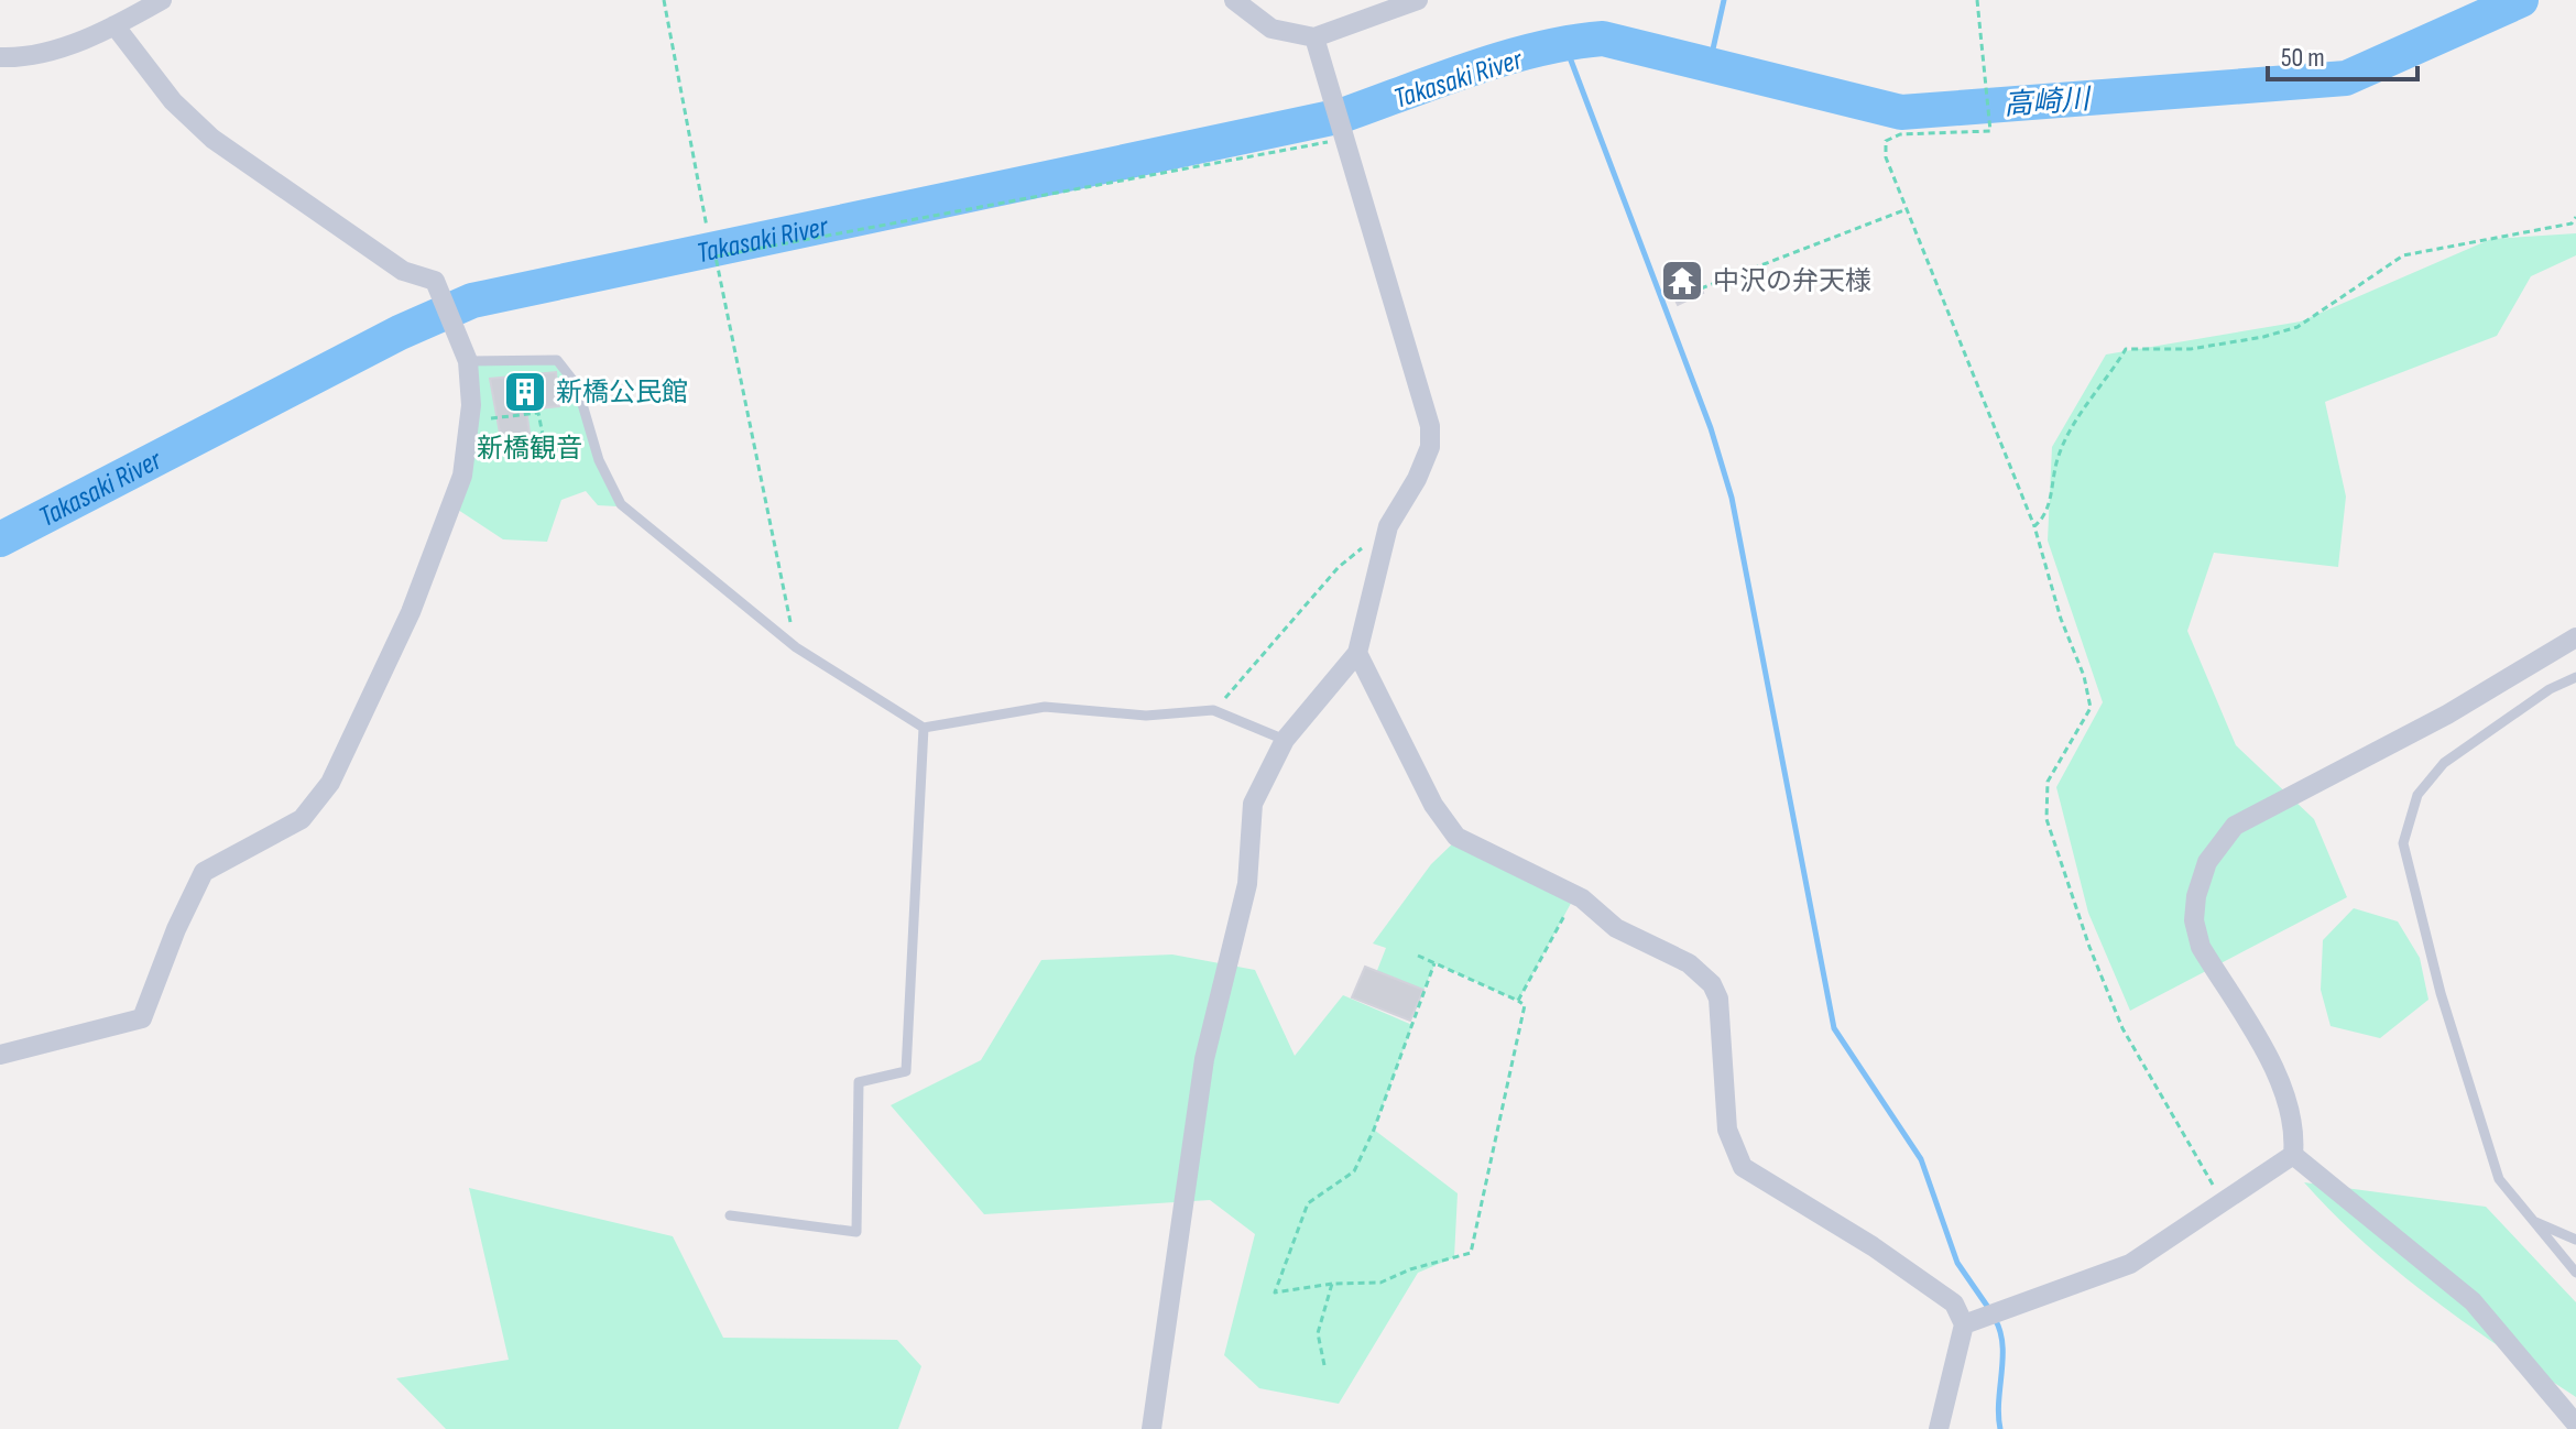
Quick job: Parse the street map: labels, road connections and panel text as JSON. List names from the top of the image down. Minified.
{"water":["Takasaki River","高崎川"],"parks":["新橋観音"],"places":{"temple":["中沢の弁天様"],"building":["新橋公民館"]},"scale_bar":"50 m"}
